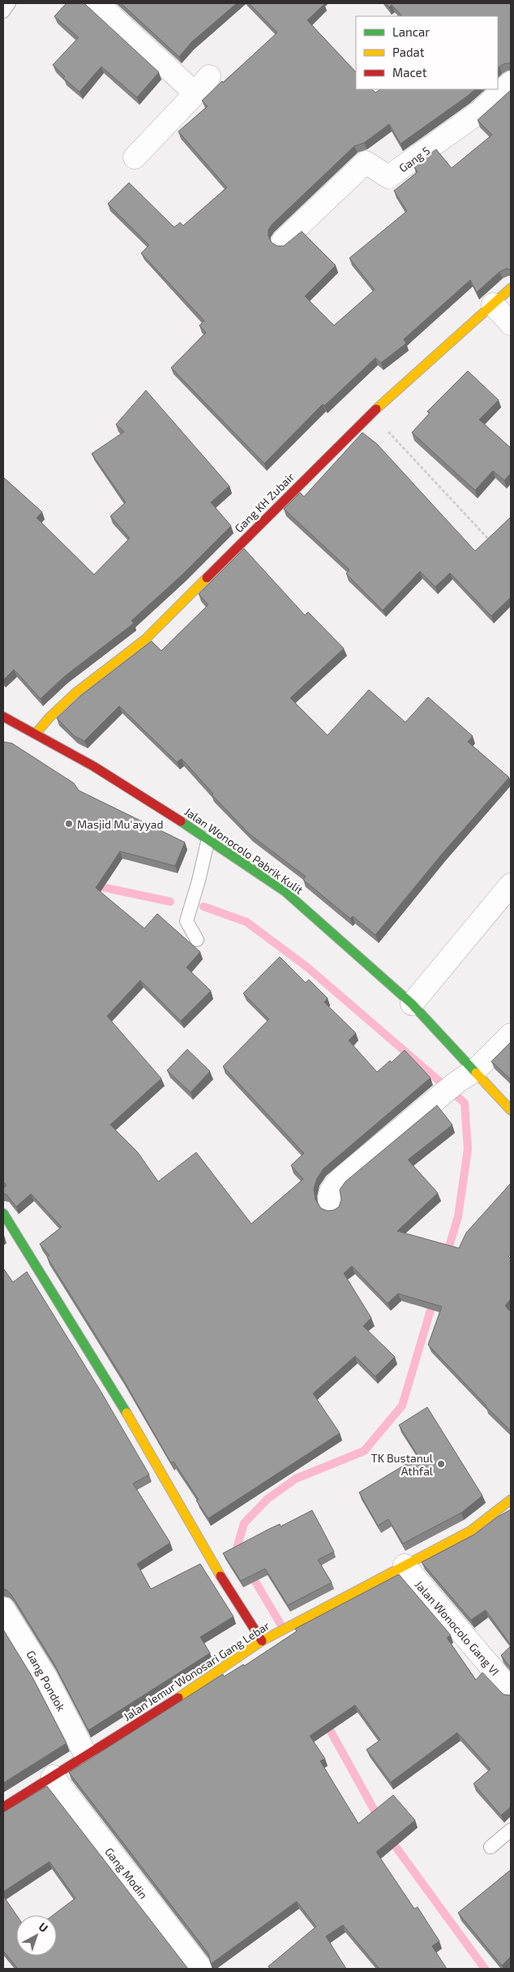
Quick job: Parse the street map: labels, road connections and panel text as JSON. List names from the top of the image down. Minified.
{"streets":{"street":["Gang 5","Gang KH Zubair","Jalan Wonocolo Pabrik Kulit","Jalan Wonocolo Gang VI","Jalan Jemur Wonosari Gang Lebar","Gang Pondok","Gang Modin"]},"crossings":[["Gang KH Zubair","Jalan Wonocolo Pabrik Kulit"],["Jalan Wonocolo Gang VI","Jalan Jemur Wonosari Gang Lebar"],["Jalan Jemur Wonosari Gang Lebar","Gang Pondok"],["Jalan Jemur Wonosari Gang Lebar","Gang Modin"]],"places":["Masjid Mu'ayyad","TK Bustanul Athfal"],"legend":["Lancar","Padat","Macet"],"north":"top right"}
